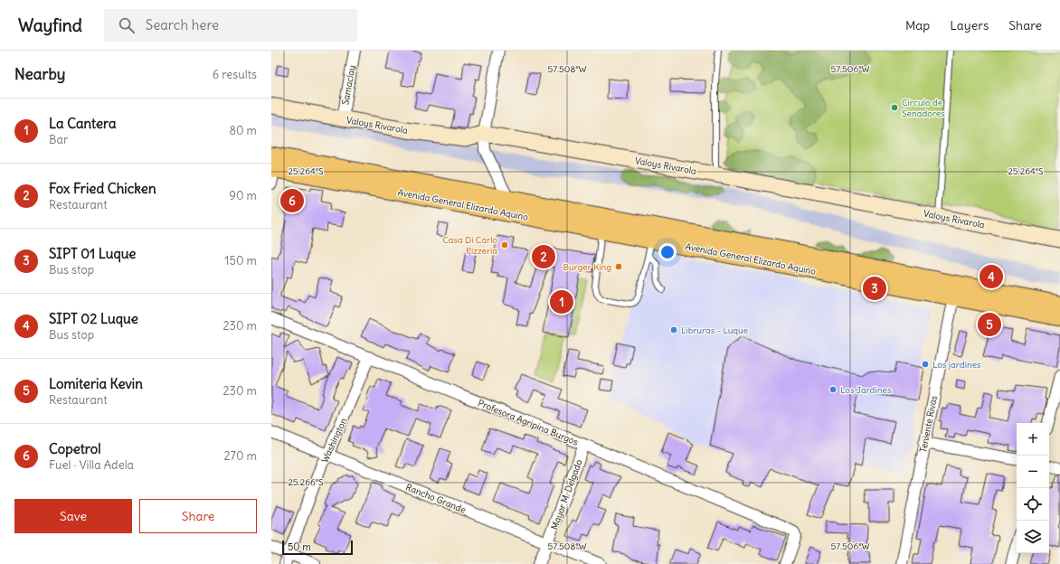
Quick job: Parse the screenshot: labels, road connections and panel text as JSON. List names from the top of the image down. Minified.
{"streets":{"main road":["Avenida General Elizardo Aquino"],"street":["Samaclay","Valoys Rivarola","Profesora Agripina Burgos","Teniente Rivas","Washington","Mayor M. Delgado","Rancho Grande"]},"crossings":[["Samaclay","Valoys Rivarola"],["Avenida General Elizardo Aquino","Teniente Rivas"],["Profesora Agripina Burgos","Washington"],["Profesora Agripina Burgos","Mayor M. Delgado"],["Washington","Rancho Grande"],["Mayor M. Delgado","Rancho Grande"]],"places":["Círculo de Senadores","Casa Di Carlo Pizzeria","Burger King","Libruras - Luque","Los jardines","Los Jardines"],"scale_bar":"50 m","page":{"header":"Wayfind","search":"Search here","nav":["Map","Layers","Share"],"heading":["Nearby","6 results"],"list":[{"mark":"1","name":"La Cantera","note":"Bar","value":"80 m"},{"mark":"2","name":"Fox Fried Chicken","note":"Restaurant","value":"90 m"},{"mark":"3","name":"SIPT 01 Luque","note":"Bus stop","value":"150 m"},{"mark":"4","name":"SIPT 02 Luque","note":"Bus stop","value":"230 m"},{"mark":"5","name":"Lomiteria Kevin","note":"Restaurant","value":"230 m"},{"mark":"6","name":"Copetrol","note":"Fuel · Villa Adela","value":"270 m"}],"pins":["6","2","4","3","1","5"],"map_buttons":["+","−"],"buttons":["Save","Share"],"scale":"50 m"},"coordinates":["57.508°W","57.506°W","25.264°S","25.266°S"]}
